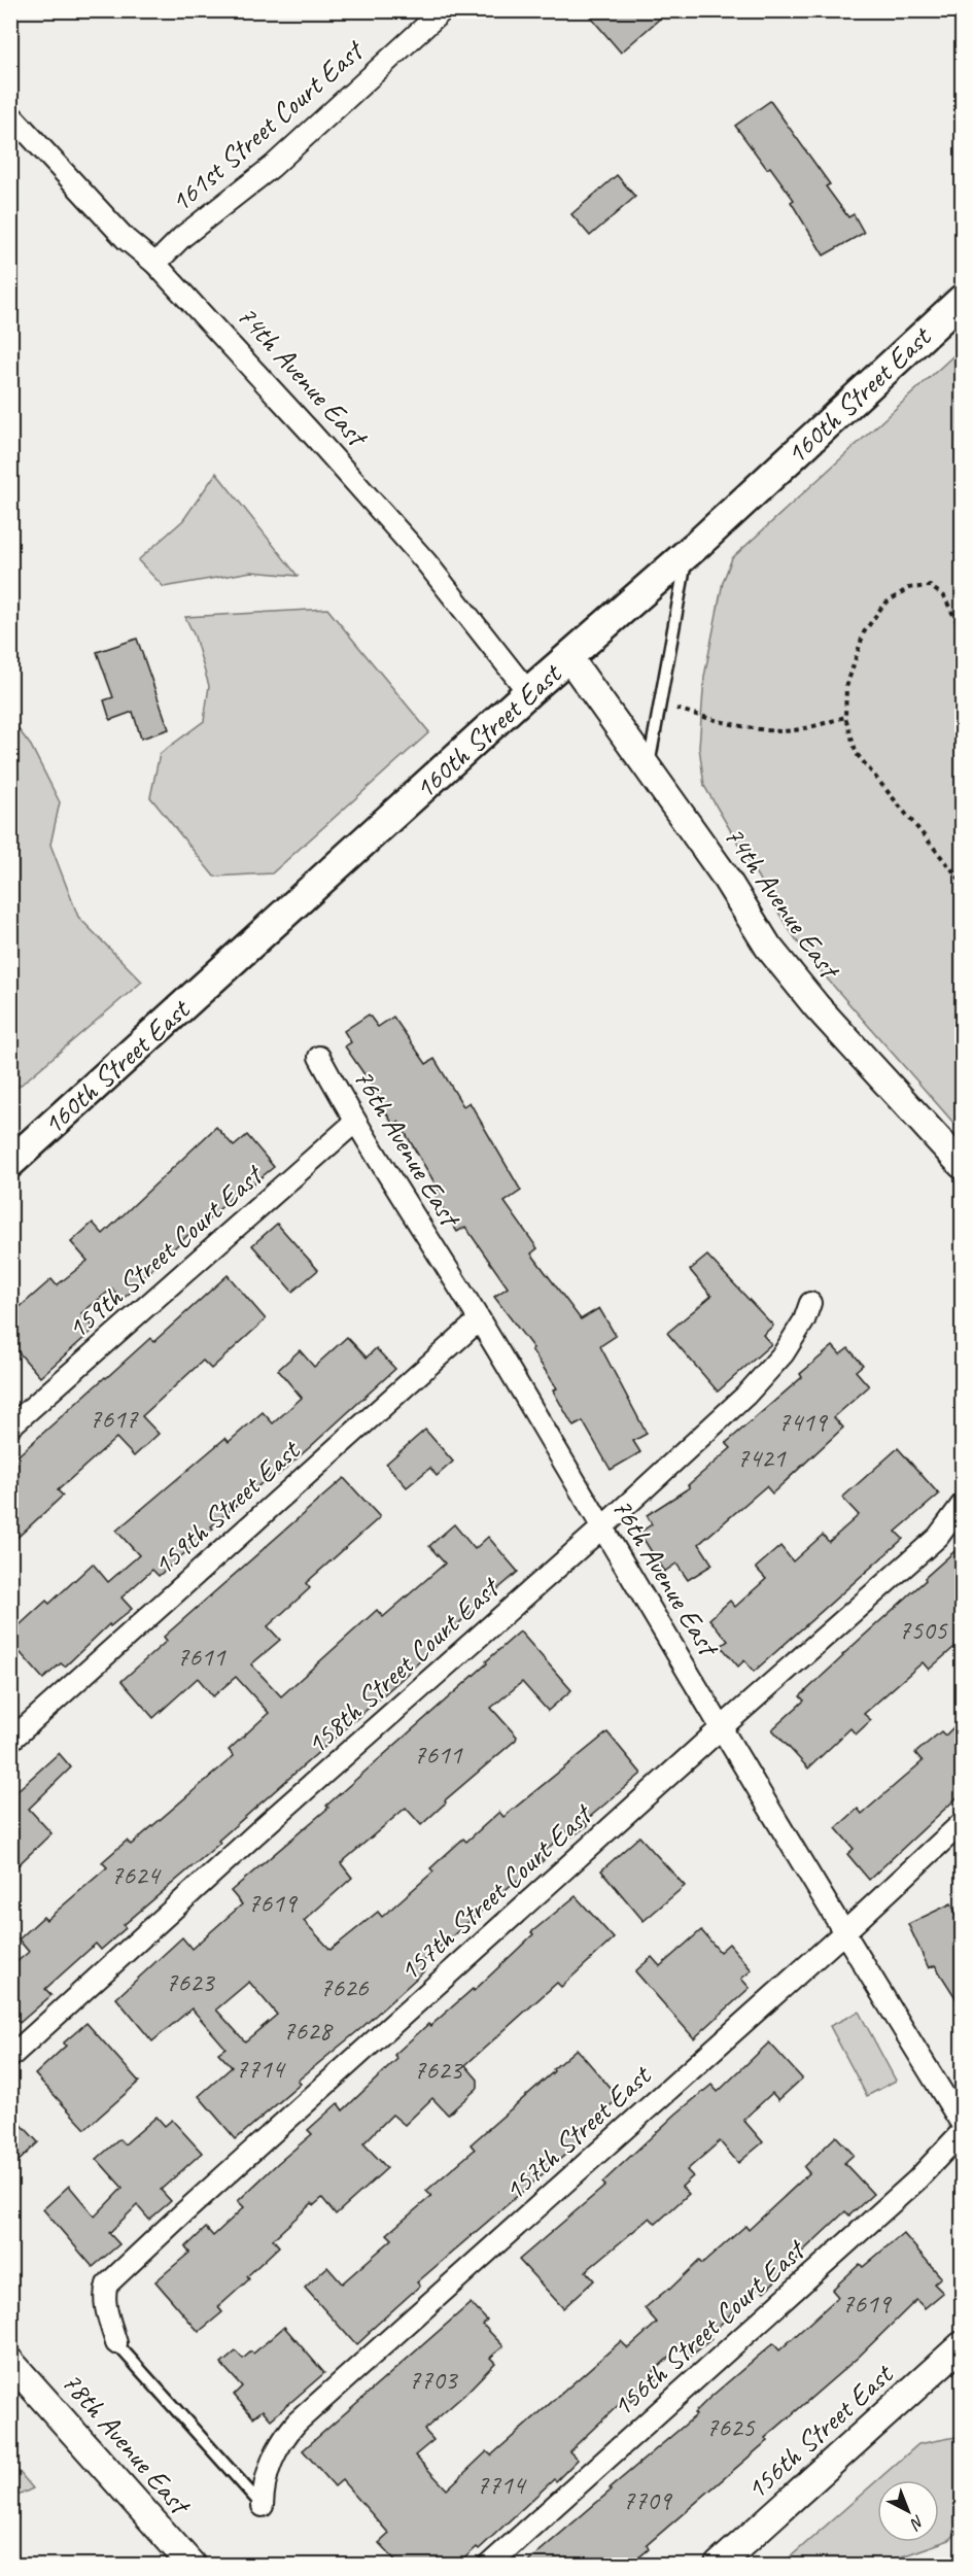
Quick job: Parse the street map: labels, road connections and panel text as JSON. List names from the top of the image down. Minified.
{"streets":{"main road":["160th Street East"],"street":["161st Street Court East","74th Avenue East","76th Avenue East","159th Street Court East","159th Street East","158th Street Court East","157th Street Court East","157th Street East","156th Street Court East","156th Street East","78th Avenue East"]},"crossings":[["161st Street Court East","74th Avenue East"],["74th Avenue East","160th Street East"],["76th Avenue East","159th Street Court East"],["76th Avenue East","159th Street East"],["76th Avenue East","158th Street Court East"],["76th Avenue East","157th Street Court East"],["76th Avenue East","157th Street East"]],"house_numbers":["7617","7419","7421","7505","7611","7611","7624","7619","7623","7626","7628","7714","7623","7619","7703","7625","7714","7709"],"north":"bottom right"}
